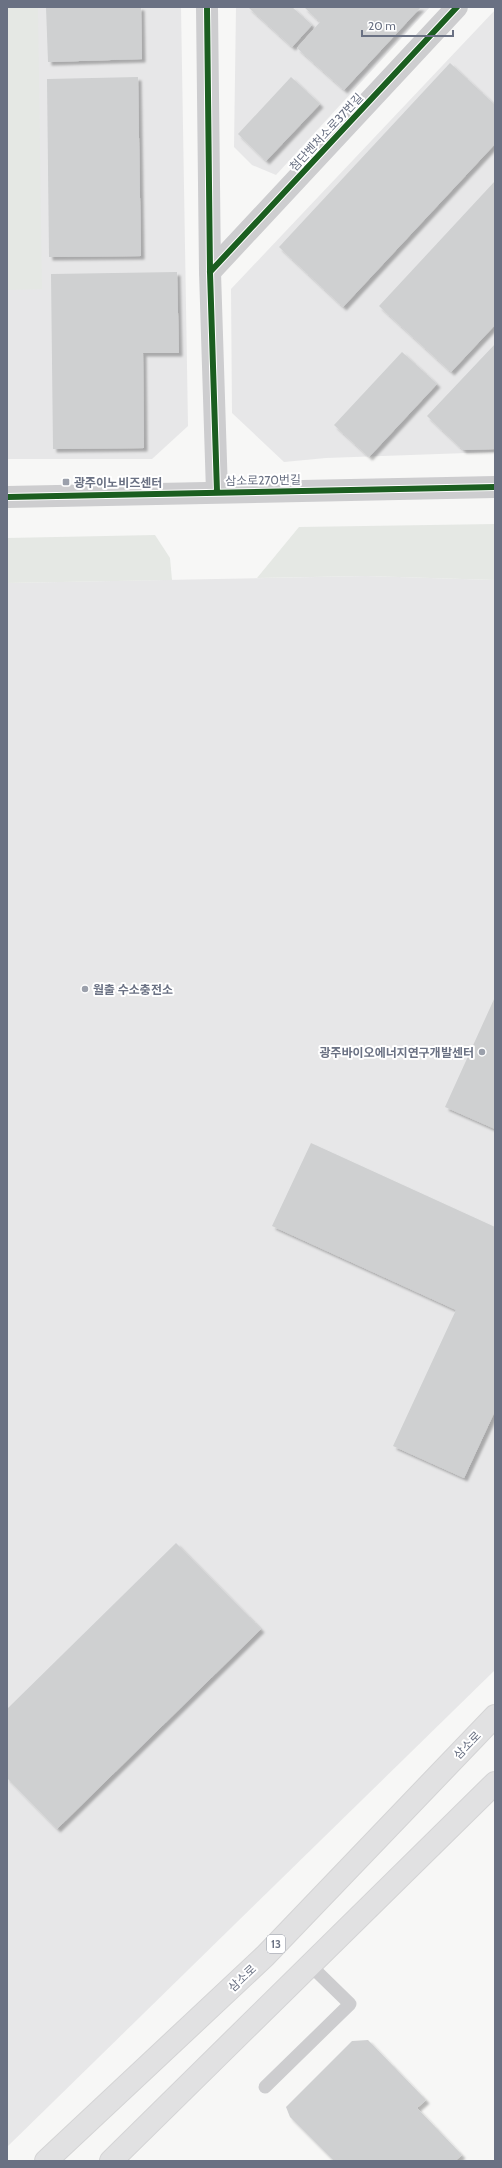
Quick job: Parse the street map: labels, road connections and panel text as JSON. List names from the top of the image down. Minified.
{"streets":{"main road":["삼소로","13"],"street":["첨단벤처소로37번길","삼소로270번길"]},"places":{"transit":["광주이노비즈센터"],"other":["월출 수소충전소","광주바이오에너지연구개발센터"]},"scale_bar":"20 m"}
